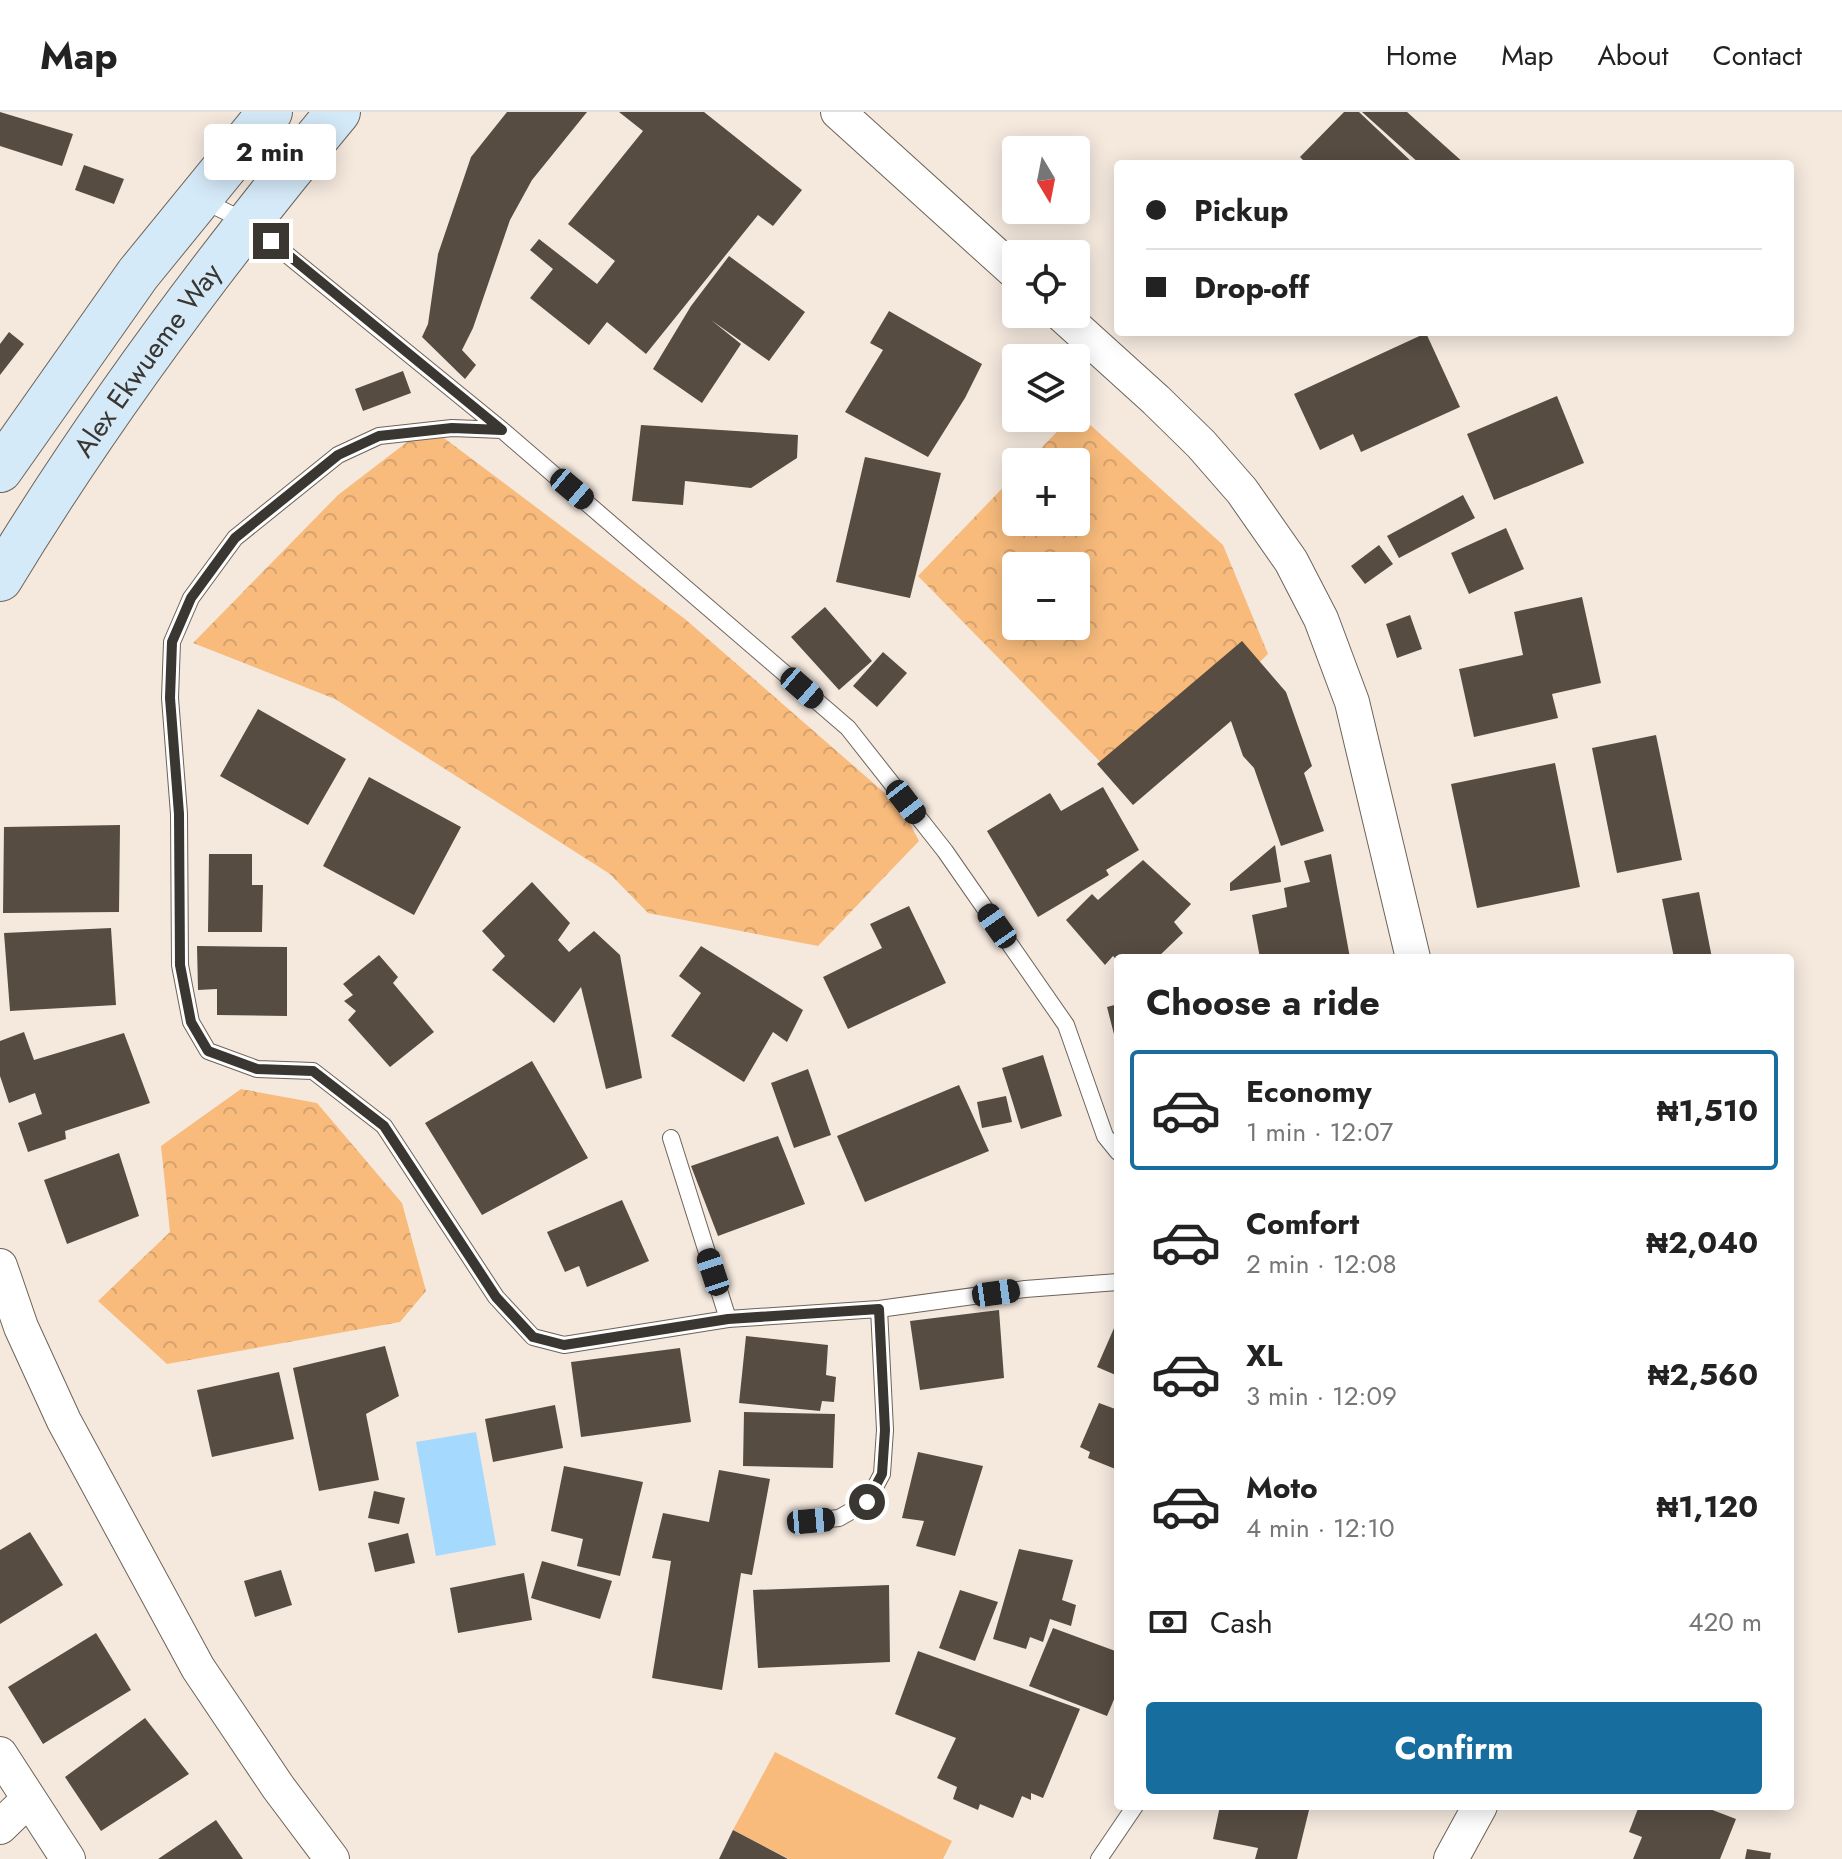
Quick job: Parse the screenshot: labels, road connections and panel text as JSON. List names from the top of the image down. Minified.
{"streets":{"street":["Alex Ekwueme Way"]},"north":"bottom","page":{"header":"Map","nav":["Home","Map","About","Contact"],"bubble":"2 min","map_buttons":["+","−"],"banner":["Pickup","Drop-off"],"heading":"Choose a ride","list":[{"name":"Economy","note":"1 min · 12:07","value":"₦1,510"},{"name":"Comfort","note":"2 min · 12:08","value":"₦2,040"},{"name":"XL","note":"3 min · 12:09","value":"₦2,560"},{"name":"Moto","note":"4 min · 12:10","value":"₦1,120"}],"pay":["Cash","420 m"],"buttons":"Confirm"}}
